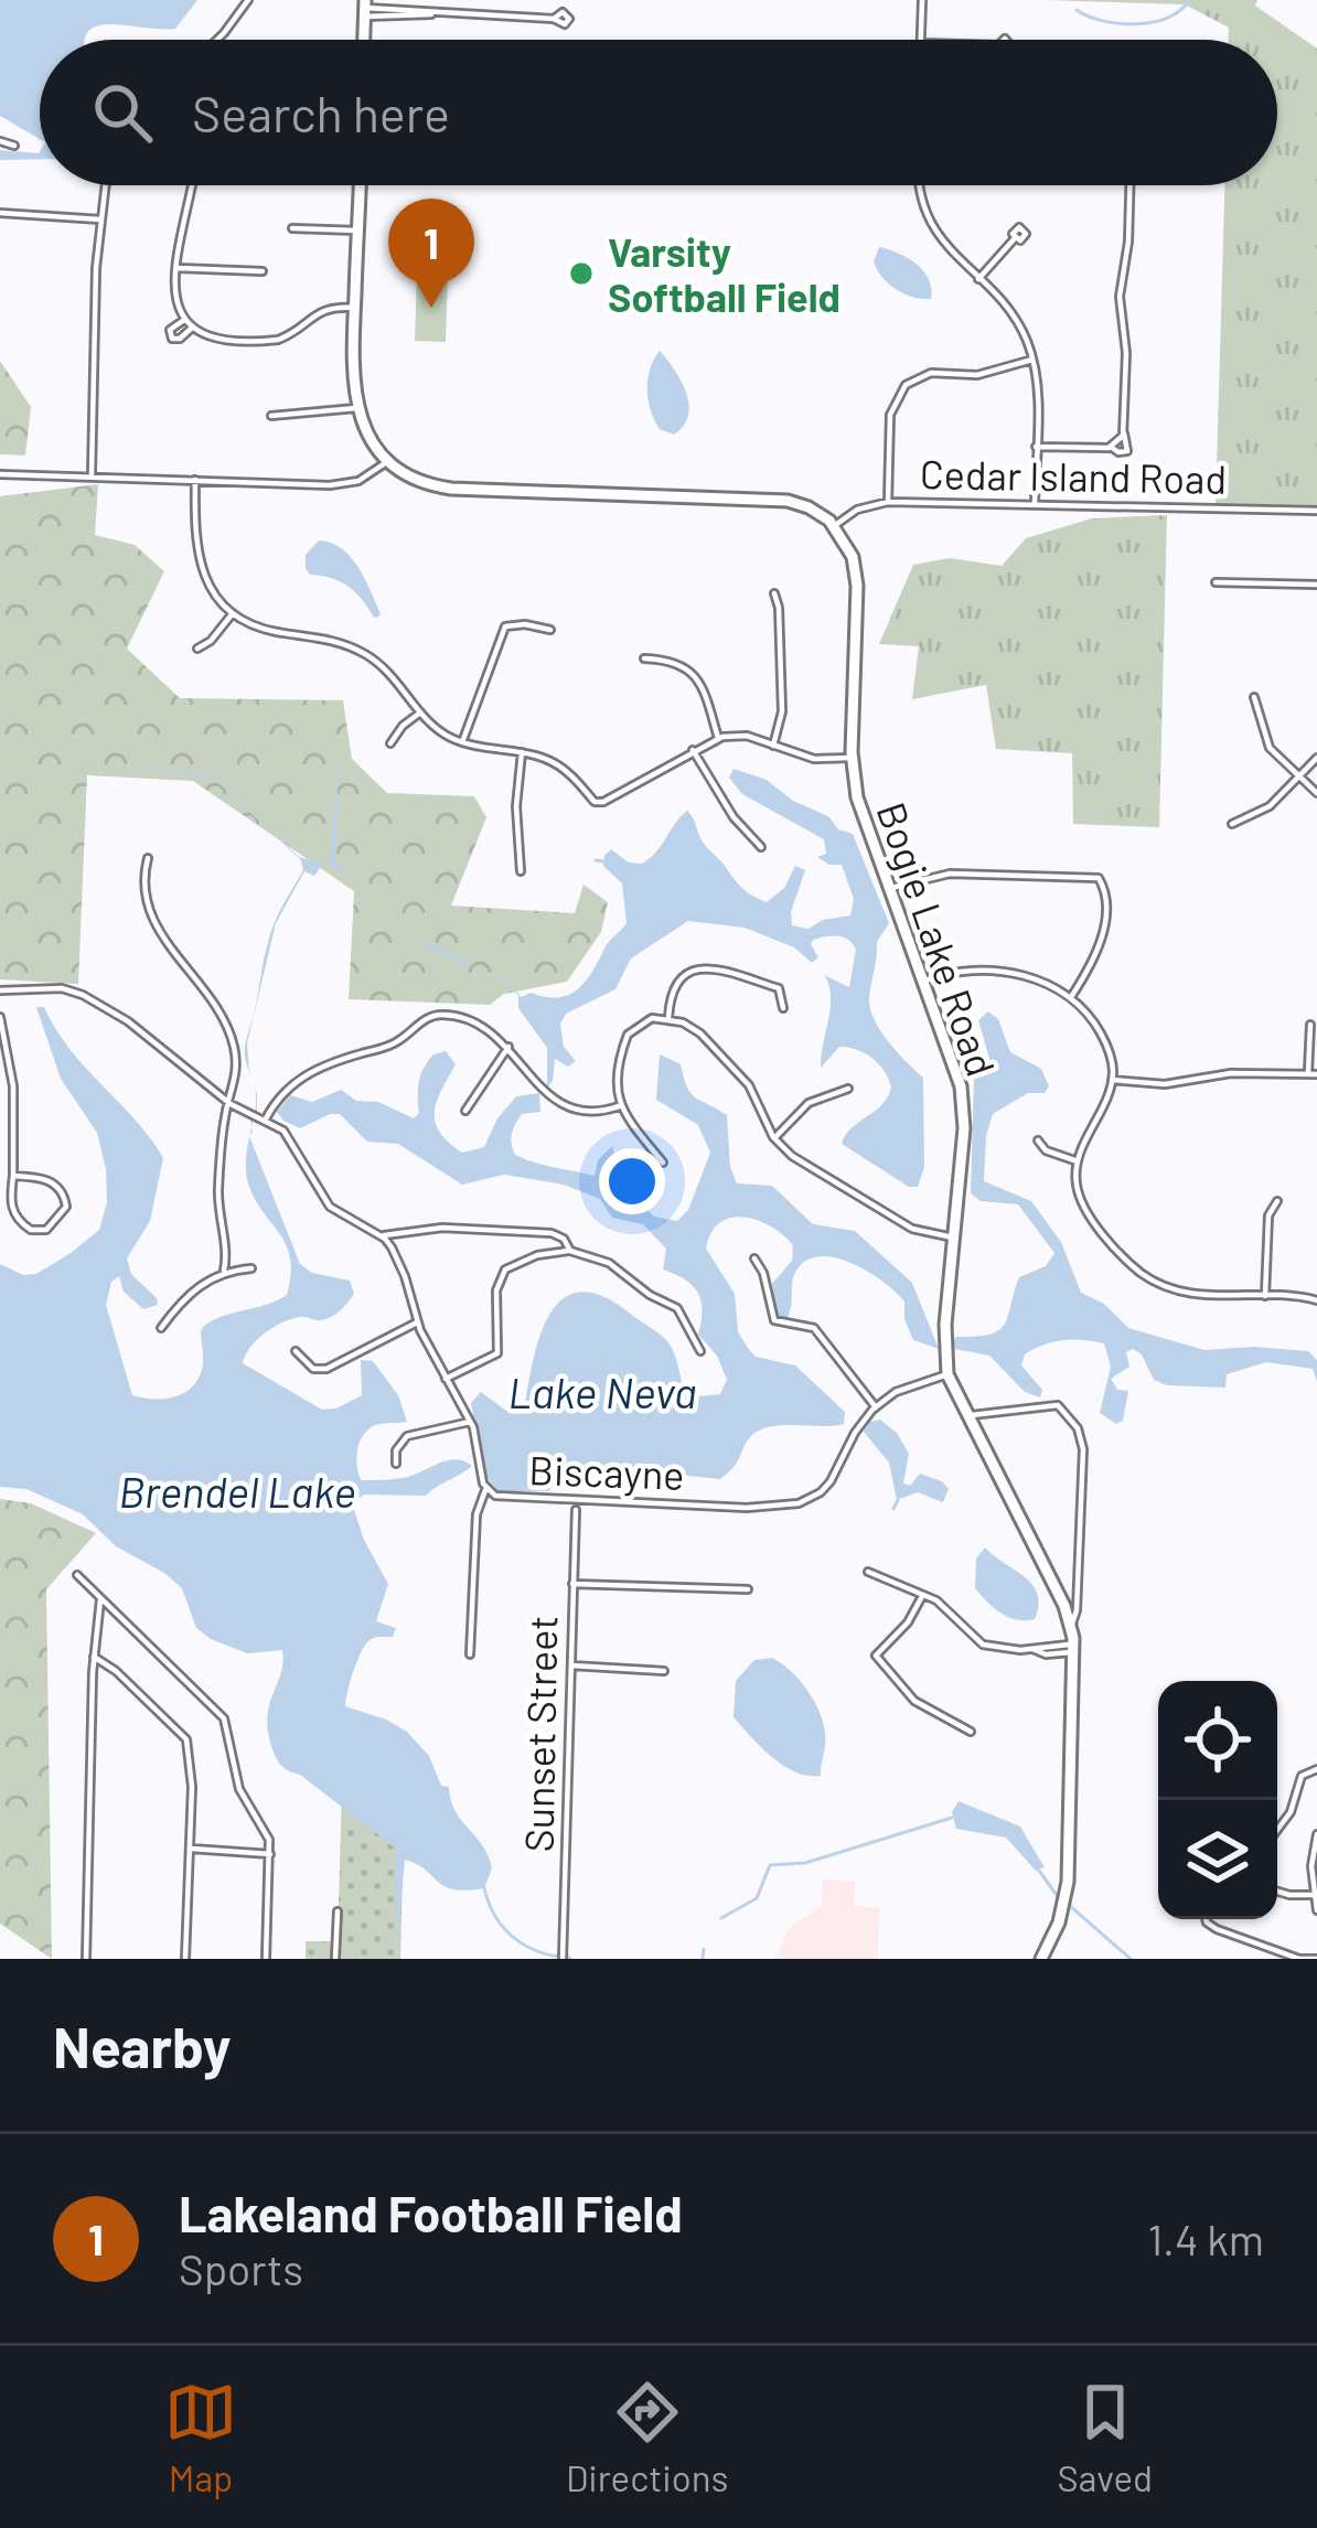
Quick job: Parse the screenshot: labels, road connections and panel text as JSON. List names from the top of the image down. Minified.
{"streets":{"main road":["Bogie Lake Road"],"street":["Cedar Island Road","Biscayne","Sunset Street"]},"crossings":[["Cedar Island Road","Bogie Lake Road"]],"water":["Lake Neva","Brendel Lake"],"places":["Varsity Softball Field"],"page":{"search":"Search here","pins":"1","heading":"Nearby","list":[{"mark":"1","name":"Lakeland Football Field","note":"Sports","value":"1.4 km"}],"nav":["Map","Directions","Saved"]}}
